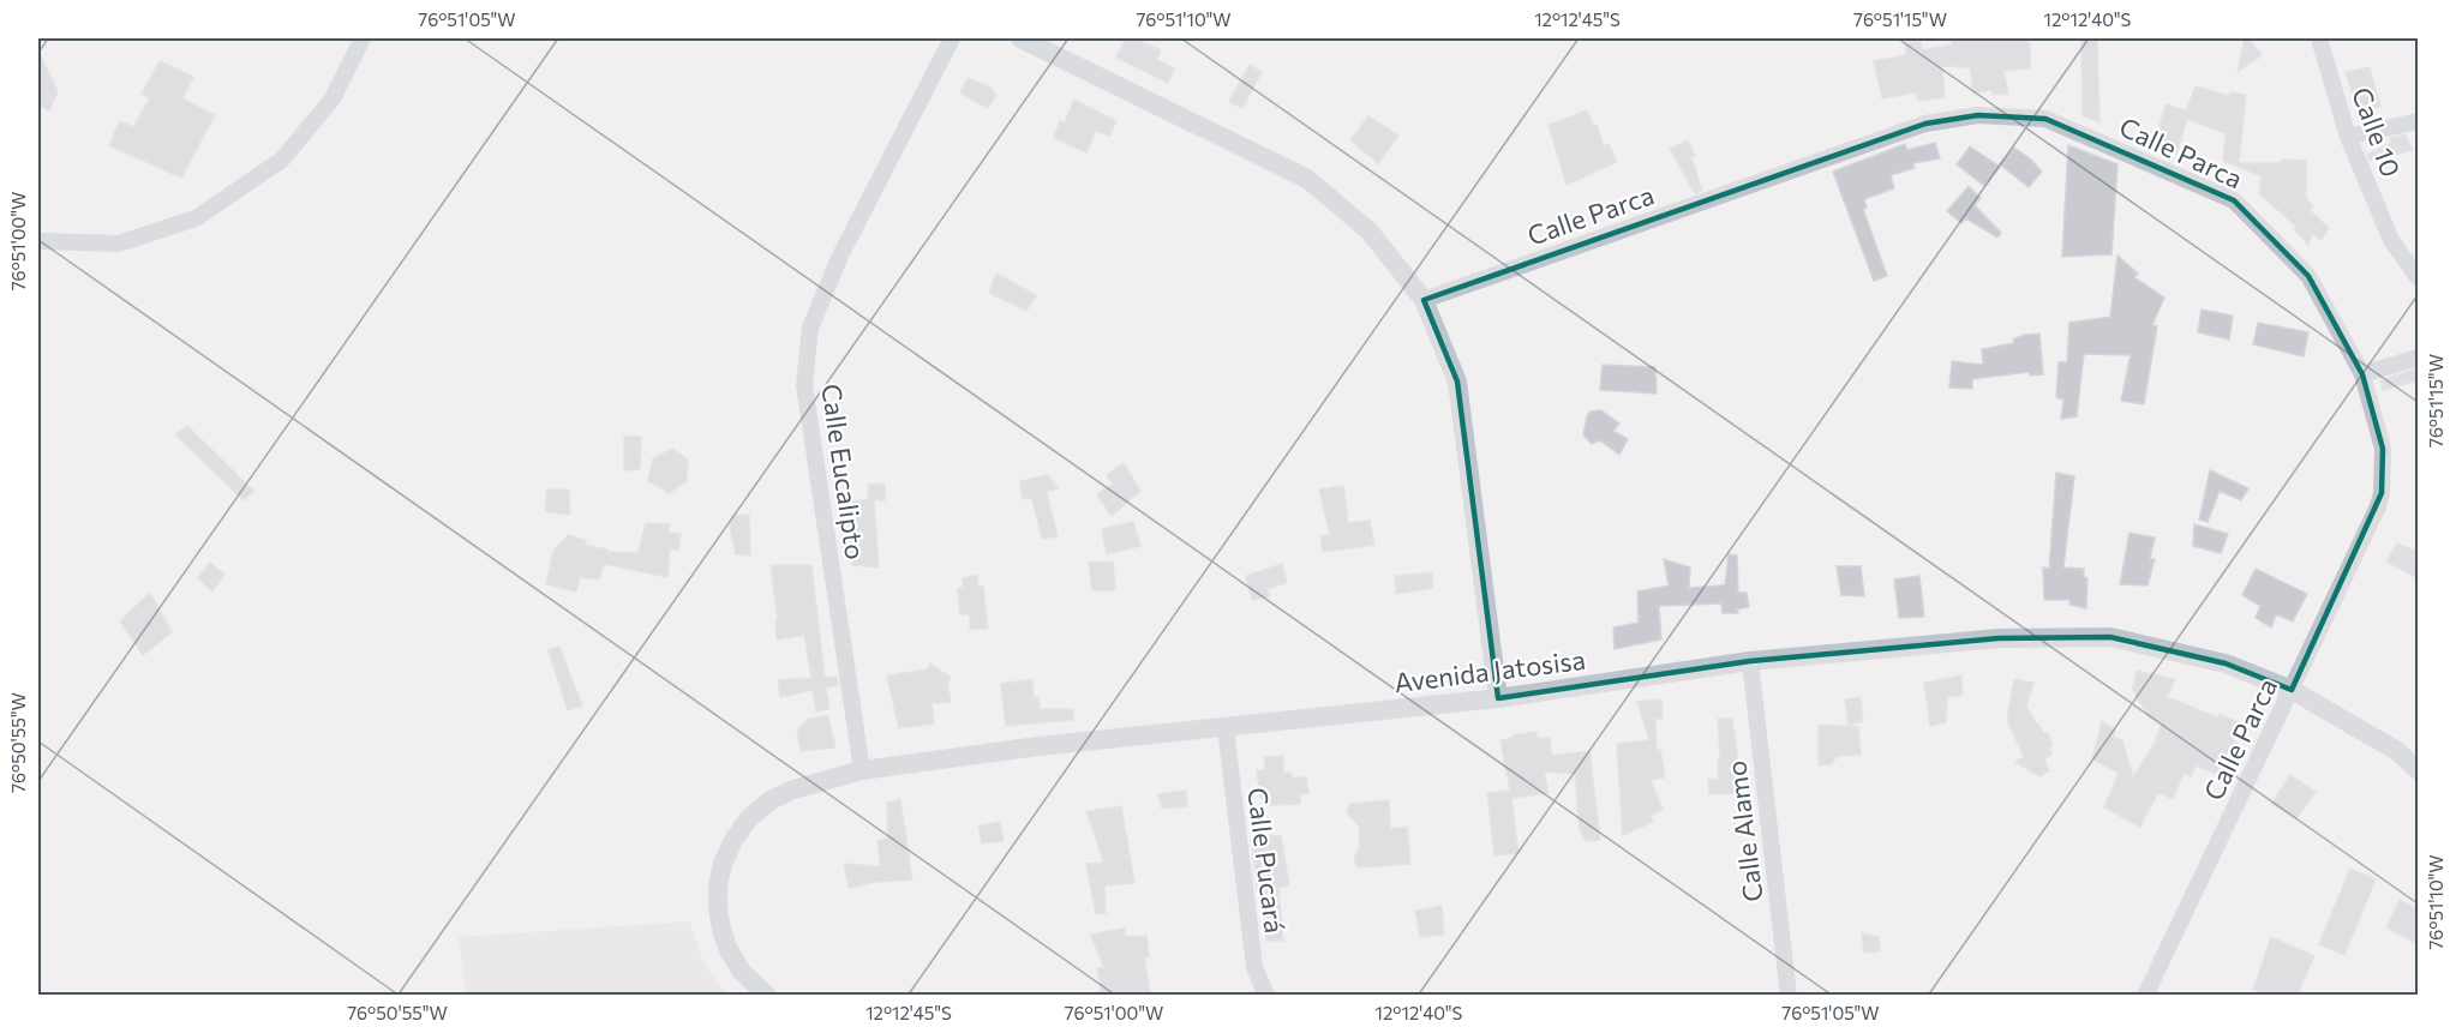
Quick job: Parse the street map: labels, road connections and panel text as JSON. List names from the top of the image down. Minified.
{"streets":{"street":["Calle 10","Calle Parca","Calle Eucalipto","Avenida Jatosisa","Calle Alamo","Calle Pucará"]},"crossings":[["Calle Parca","Avenida Jatosisa"],["Calle Eucalipto","Avenida Jatosisa"],["Avenida Jatosisa","Calle Alamo"],["Avenida Jatosisa","Calle Pucará"]],"coordinates":["76°51'05\"W","76°51'10\"W","12°12'45\"S","76°51'15\"W","12°12'40\"S","76°51'00\"W","76°50'55\"W"]}
